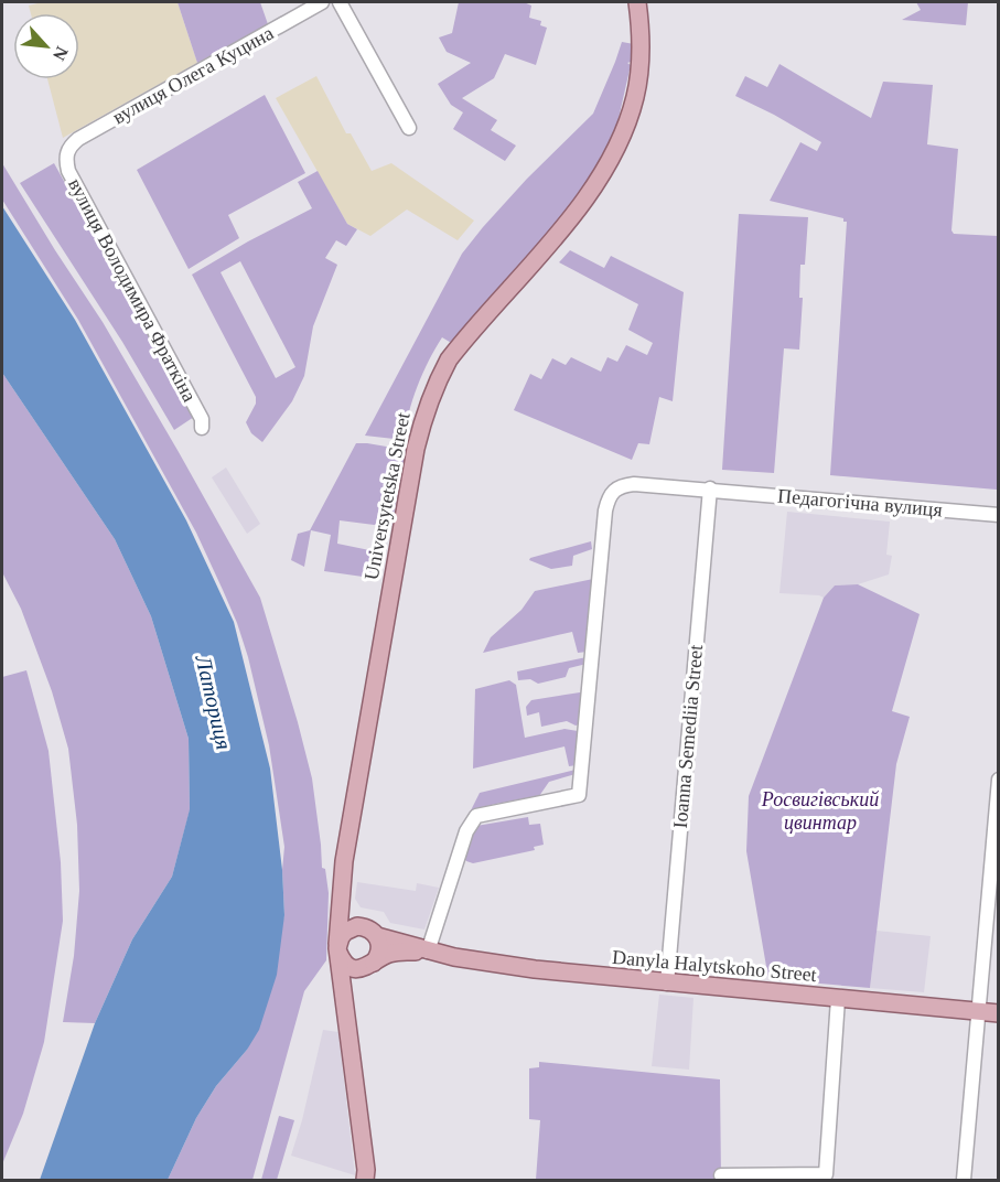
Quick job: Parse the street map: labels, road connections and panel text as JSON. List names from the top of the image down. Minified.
{"streets":{"main road":["Universytetska Street","Danyla Halytskoho Street"],"street":["вулиця Олега Куцина","вулиця Володимира Фраткіна","Педагогічна вулиця","Ioanna Semediia Street"]},"crossings":[["вулиця Олега Куцина","вулиця Володимира Фраткіна"],["Universytetska Street","Danyla Halytskoho Street"],["Педагогічна вулиця","Ioanna Semediia Street"],["Ioanna Semediia Street","Danyla Halytskoho Street"]],"water":["Латориця"],"parks":["Росвигівський цвинтар"],"north":"bottom right"}
